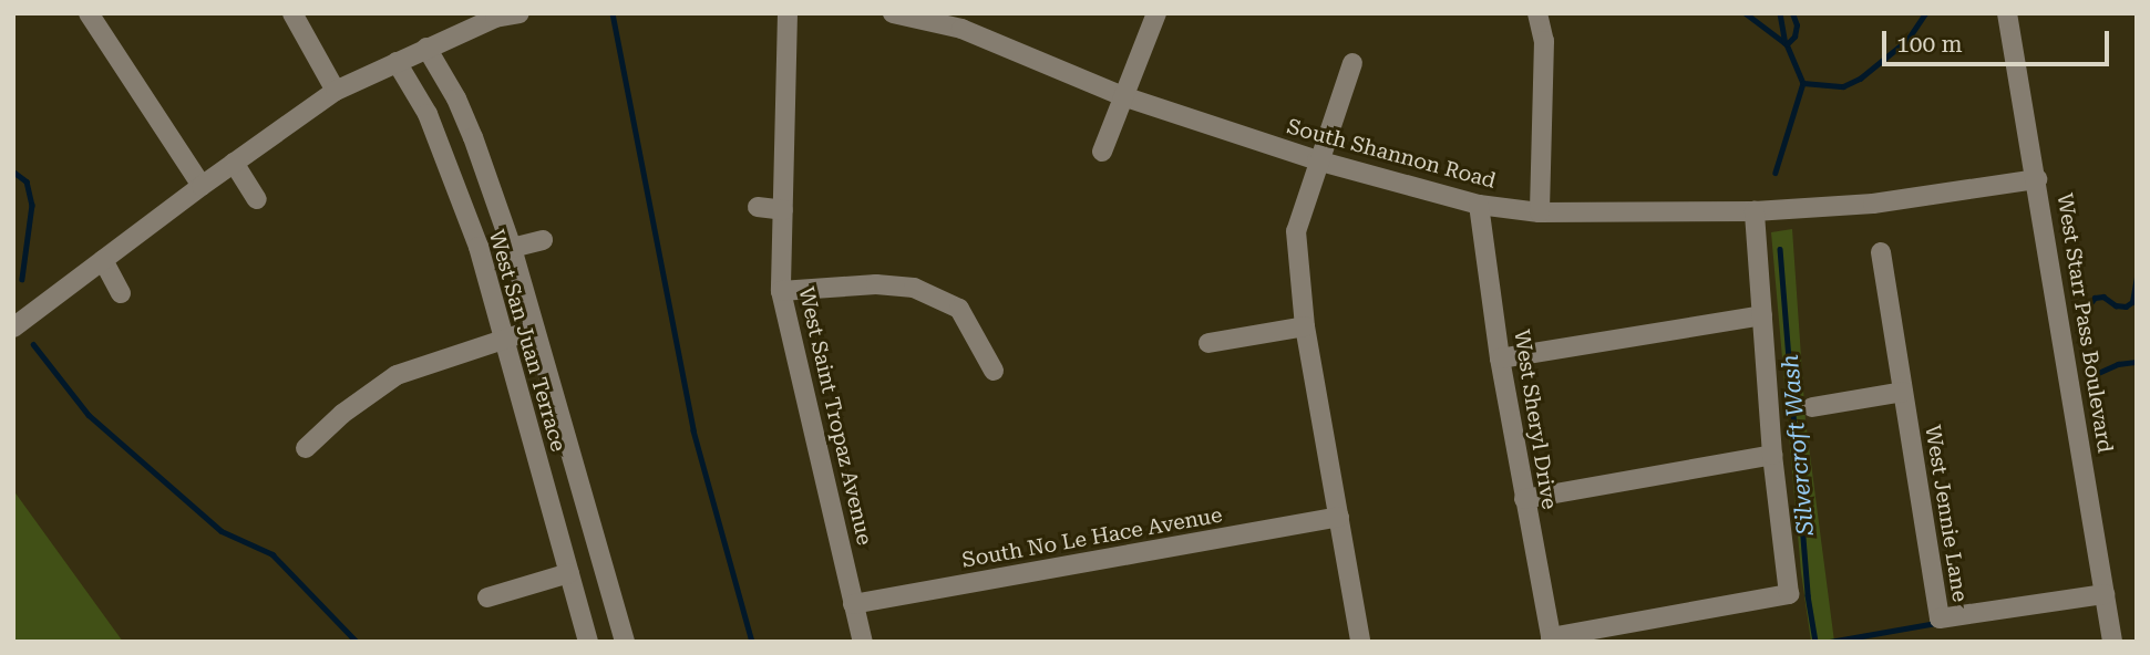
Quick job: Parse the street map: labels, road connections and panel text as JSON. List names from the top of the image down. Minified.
{"streets":{"street":["South Shannon Road","West Starr Pass Boulevard","West San Juan Terrace","West Saint Tropaz Avenue","West Sheryl Drive","West Jennie Lane","South No Le Hace Avenue"]},"crossings":[["South Shannon Road","West Starr Pass Boulevard"],["South Shannon Road","West Sheryl Drive"],["West Starr Pass Boulevard","West Jennie Lane"],["West Saint Tropaz Avenue","South No Le Hace Avenue"]],"water":["Silvercroft Wash"],"scale_bar":"100 m"}
